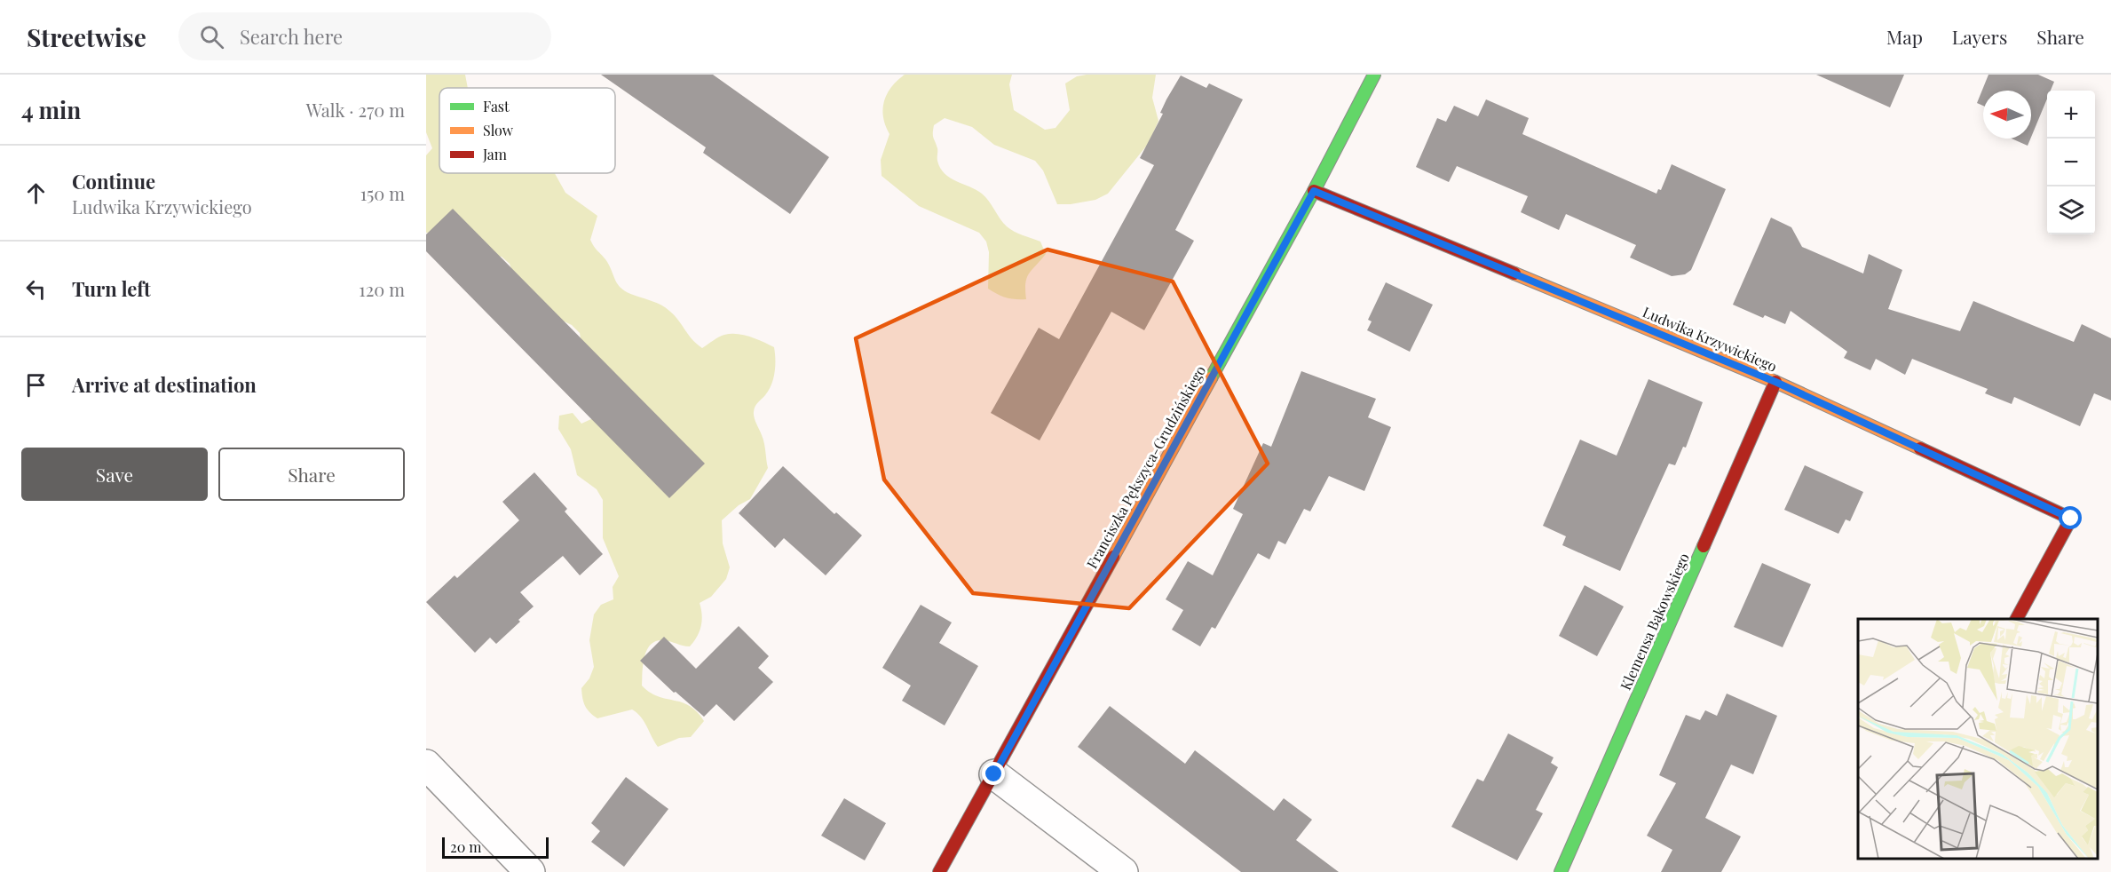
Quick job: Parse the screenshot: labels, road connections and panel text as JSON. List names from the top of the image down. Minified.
{"streets":{"street":["Ludwika Krzywickiego","Franciszka Pększyca-Grudzińskiego","Klemensa Bąkowskiego"]},"crossings":[["Ludwika Krzywickiego","Franciszka Pększyca-Grudzińskiego"],["Ludwika Krzywickiego","Klemensa Bąkowskiego"]],"legend":["Fast","Slow","Jam"],"scale_bar":"20 m","north":"left","page":{"header":"Streetwise","search":"Search here","nav":["Map","Layers","Share"],"heading":["4 min","Walk · 270 m"],"map_buttons":["+","−"],"list":[["Continue","Ludwika Krzywickiego","150 m"],["Turn left","120 m"],"Arrive at destination"],"buttons":["Save","Share"],"scale":"20 m"}}
